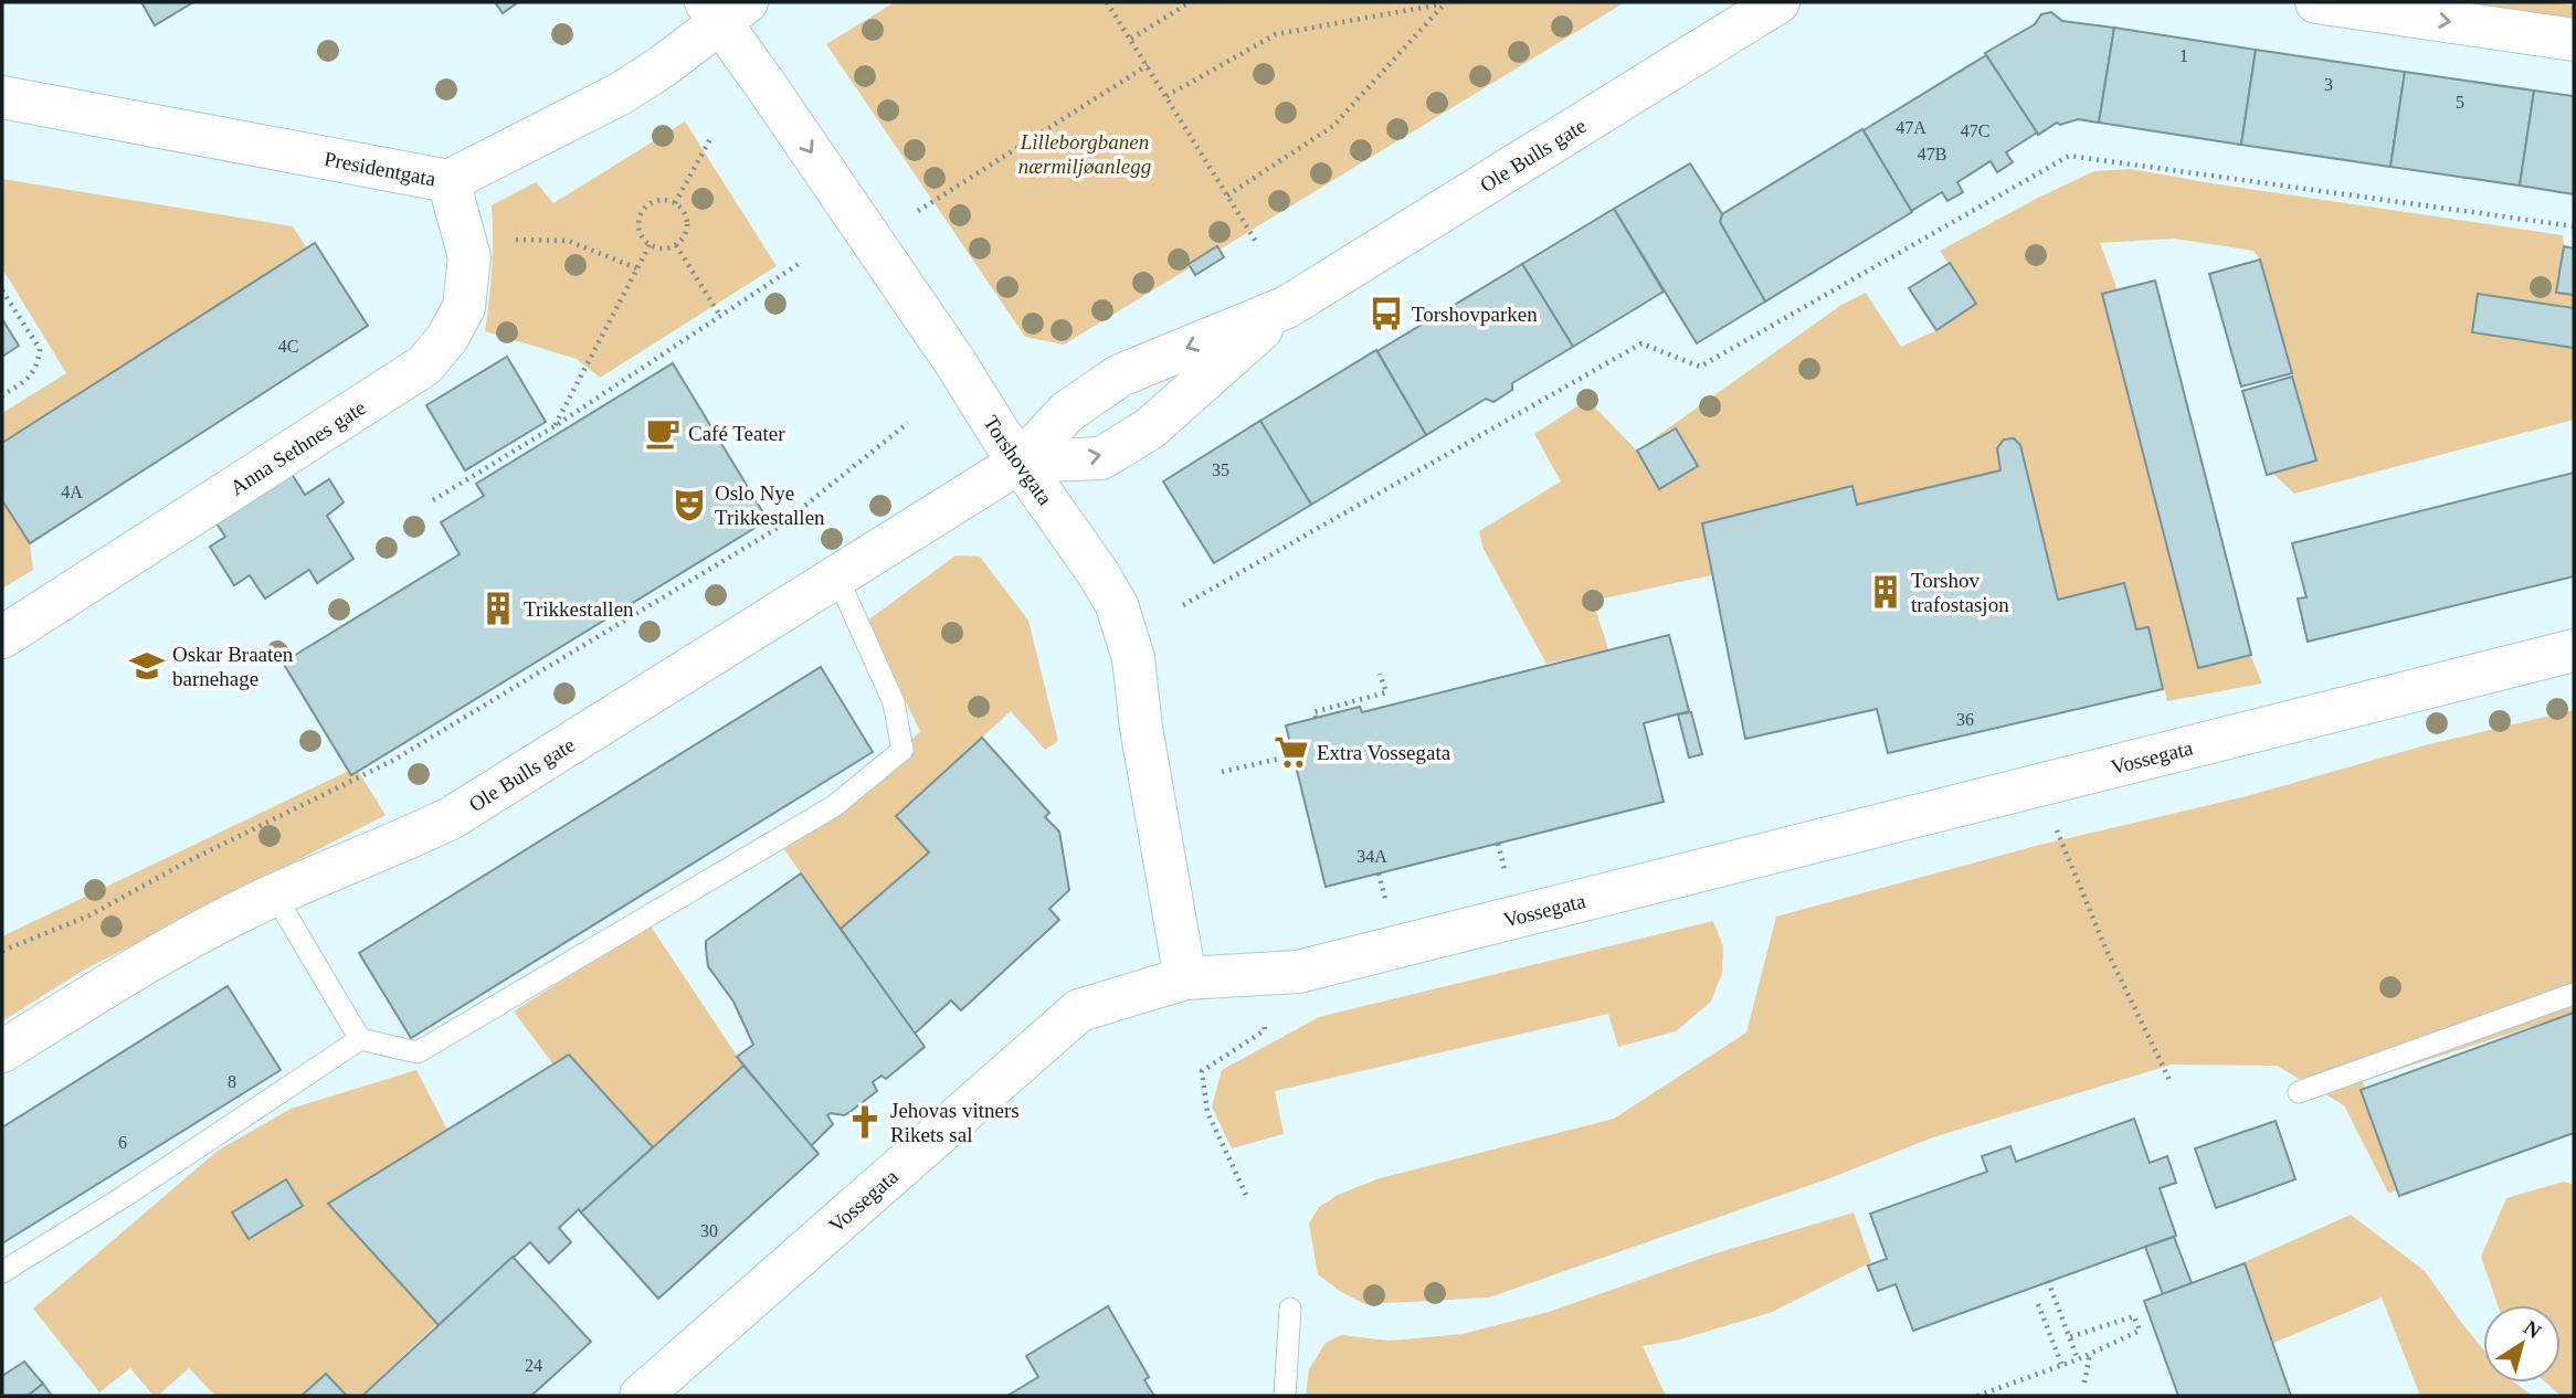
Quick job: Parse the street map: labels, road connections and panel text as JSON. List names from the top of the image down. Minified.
{"streets":{"street":["Ole Bulls gate","Presidentgata","Anna Sethnes gate","Torshovgata","Vossegata"]},"crossings":[["Ole Bulls gate","Torshovgata"],["Presidentgata","Anna Sethnes gate"],["Presidentgata","Torshovgata"],["Torshovgata","Vossegata"]],"one_way":["Torshovgata"],"parks":["Lilleborgbanen nærmiljøanlegg"],"places":{"bus stop":["Torshovparken"],"cafe":["Café Teater"],"theatre":["Oslo Nye Trikkestallen"],"building":["Torshov trafostasjon","Trikkestallen"],"school or university":["Oskar Braaten barnehage"],"supermarket":["Extra Vossegata"],"church":["Jehovas vitners Rikets sal"]},"house_numbers":["1","3","5","47A","47C","47B","4C","35","4A","36","34A","8","6","30","24"],"north":"top right"}
